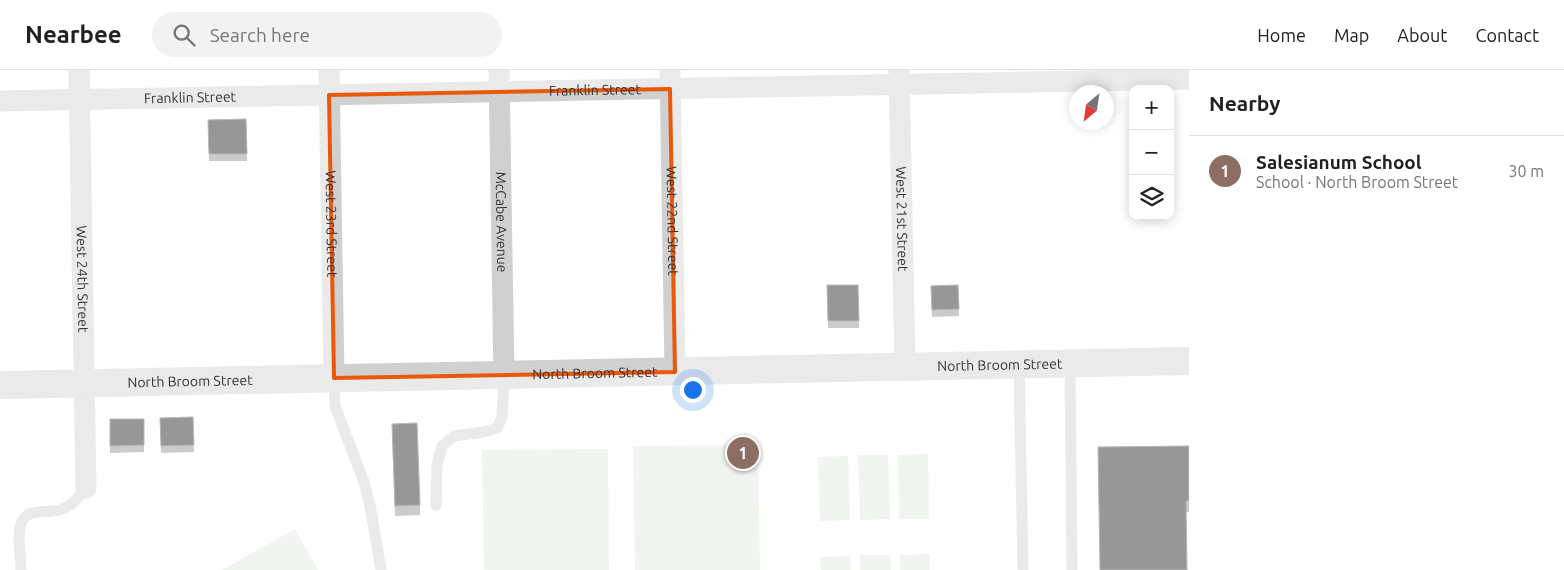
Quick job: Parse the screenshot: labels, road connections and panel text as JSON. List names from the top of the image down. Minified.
{"streets":{"street":["Franklin Street","West 21st Street","West 22nd Street","McCabe Avenue","West 23rd Street","West 24th Street","North Broom Street"]},"crossings":[["Franklin Street","West 21st Street"],["Franklin Street","West 22nd Street"],["Franklin Street","McCabe Avenue"],["Franklin Street","West 23rd Street"],["Franklin Street","West 24th Street"],["West 21st Street","North Broom Street"],["West 22nd Street","North Broom Street"],["McCabe Avenue","North Broom Street"],["West 23rd Street","North Broom Street"],["West 24th Street","North Broom Street"]],"north":"bottom left","page":{"header":"Nearbee","search":"Search here","nav":["Home","Map","About","Contact"],"heading":"Nearby","map_buttons":["+","−"],"list":[{"mark":"1","name":"Salesianum School","note":"School · North Broom Street","value":"30 m"}],"pins":"1"}}
